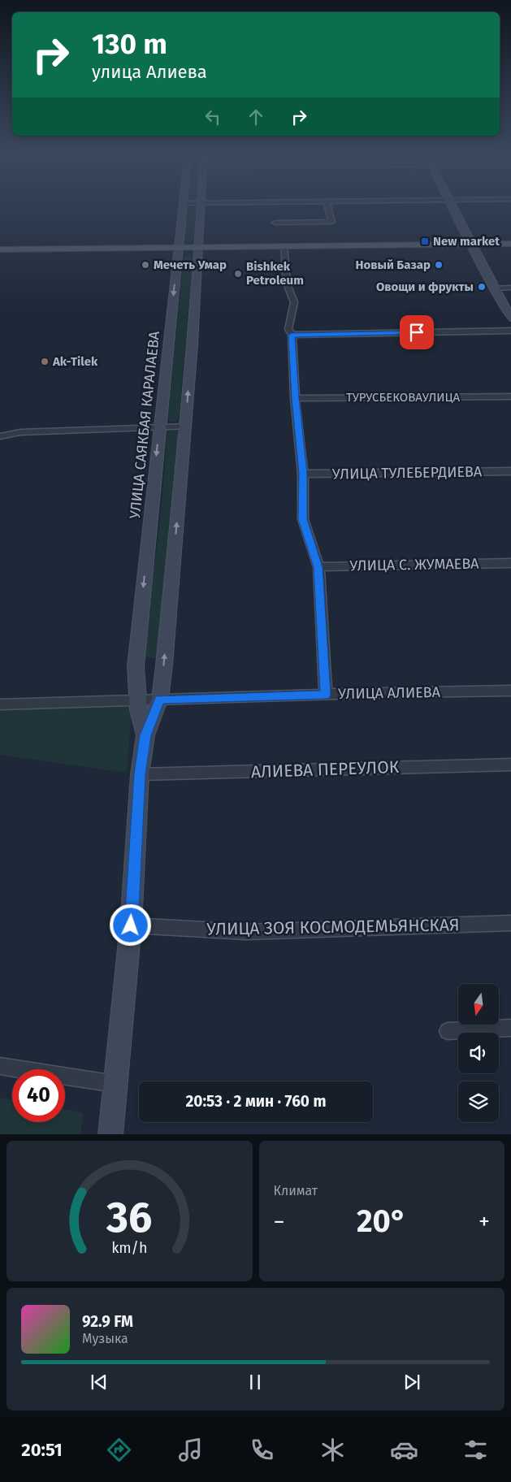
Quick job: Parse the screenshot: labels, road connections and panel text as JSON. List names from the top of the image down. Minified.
{"streets":{"street":["ТУРУСБЕКОВАУЛИЦА","УЛИЦА САЯКБАЯ КАРАЛАЕВА","УЛИЦА ТУЛЕБЕРДИЕВА","УЛИЦА С. ЖУМАЕВА","УЛИЦА АЛИЕВА","АЛИЕВА ПЕРЕУЛОК","УЛИЦА ЗОЯ КОСМОДЕМЬЯНСКАЯ"]},"crossings":[["УЛИЦА САЯКБАЯ КАРАЛАЕВА","УЛИЦА АЛИЕВА"]],"places":{"transit":["New market"],"other":["Мечеть Умар","Новый Базар","Bishkek Petroleum","Овощи и фрукты","Ak-Tilek"]},"north":"bottom","page":{"turn":["130 m","улица Алиева"],"limit":"40","trip":"20:53 · 2 мин · 760 m","tile":"Климат","heat":["−","20°","+"],"song":["92.9 FM","Музыка"],"tabs":"20:51","gauge":["36","km/h"]}}
